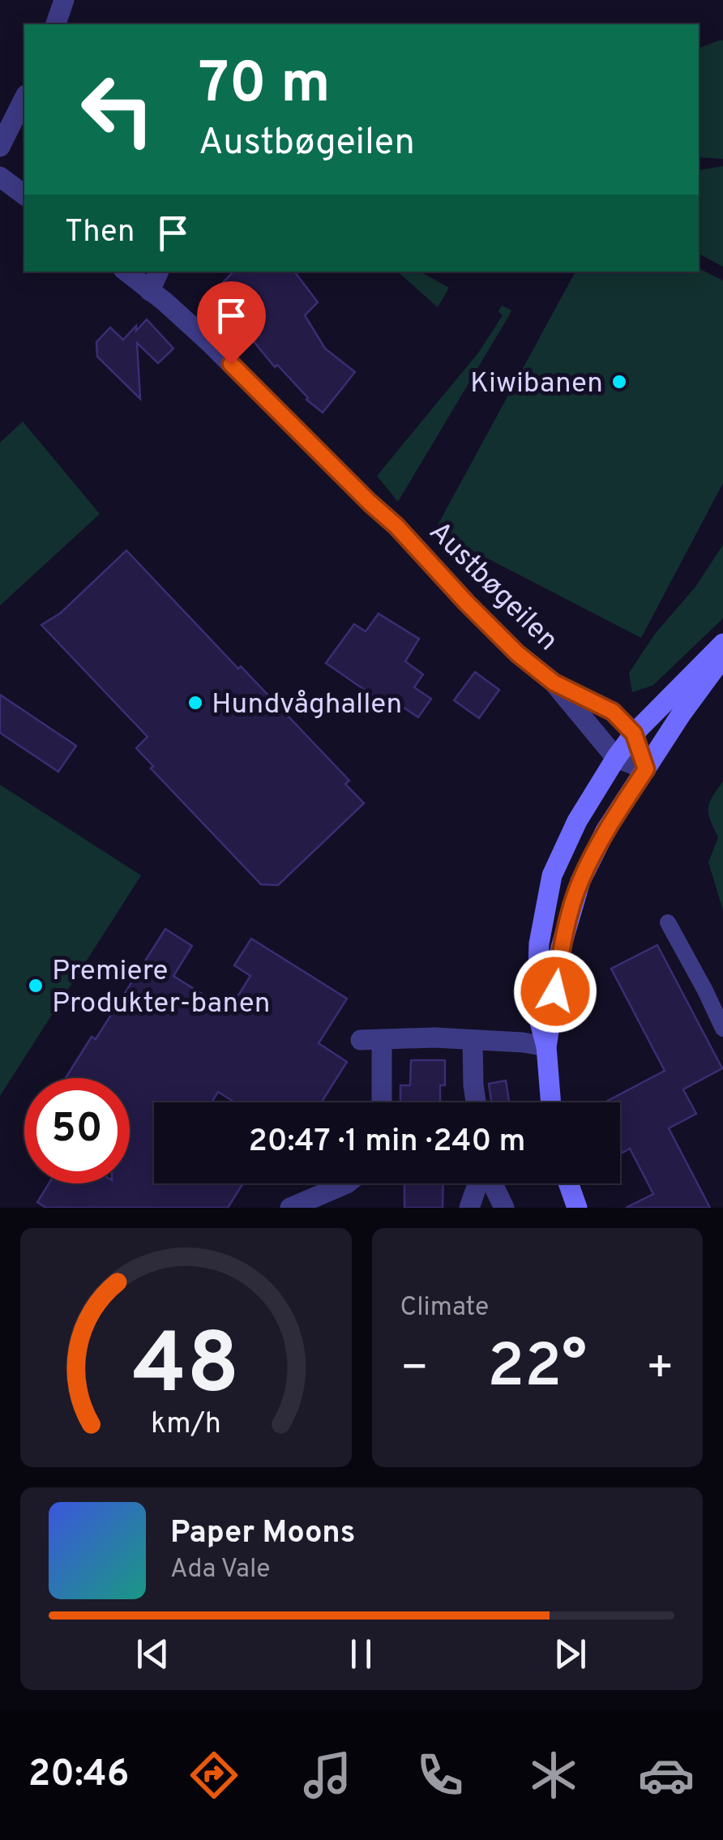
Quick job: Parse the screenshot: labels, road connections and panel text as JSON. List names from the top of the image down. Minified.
{"streets":{"street":["Austbøgeilen"]},"places":["Kiwibanen","Hundvåghallen","Premiere Produkter-banen"],"page":{"turn":["70 m","Austbøgeilen"],"then":"Then","limit":"50","trip":"20:47 · 1 min · 240 m","tile":"Climate","heat":["−","22°","+"],"song":["Paper Moons","Ada Vale"],"tabs":"20:46","gauge":["48","km/h"]}}
